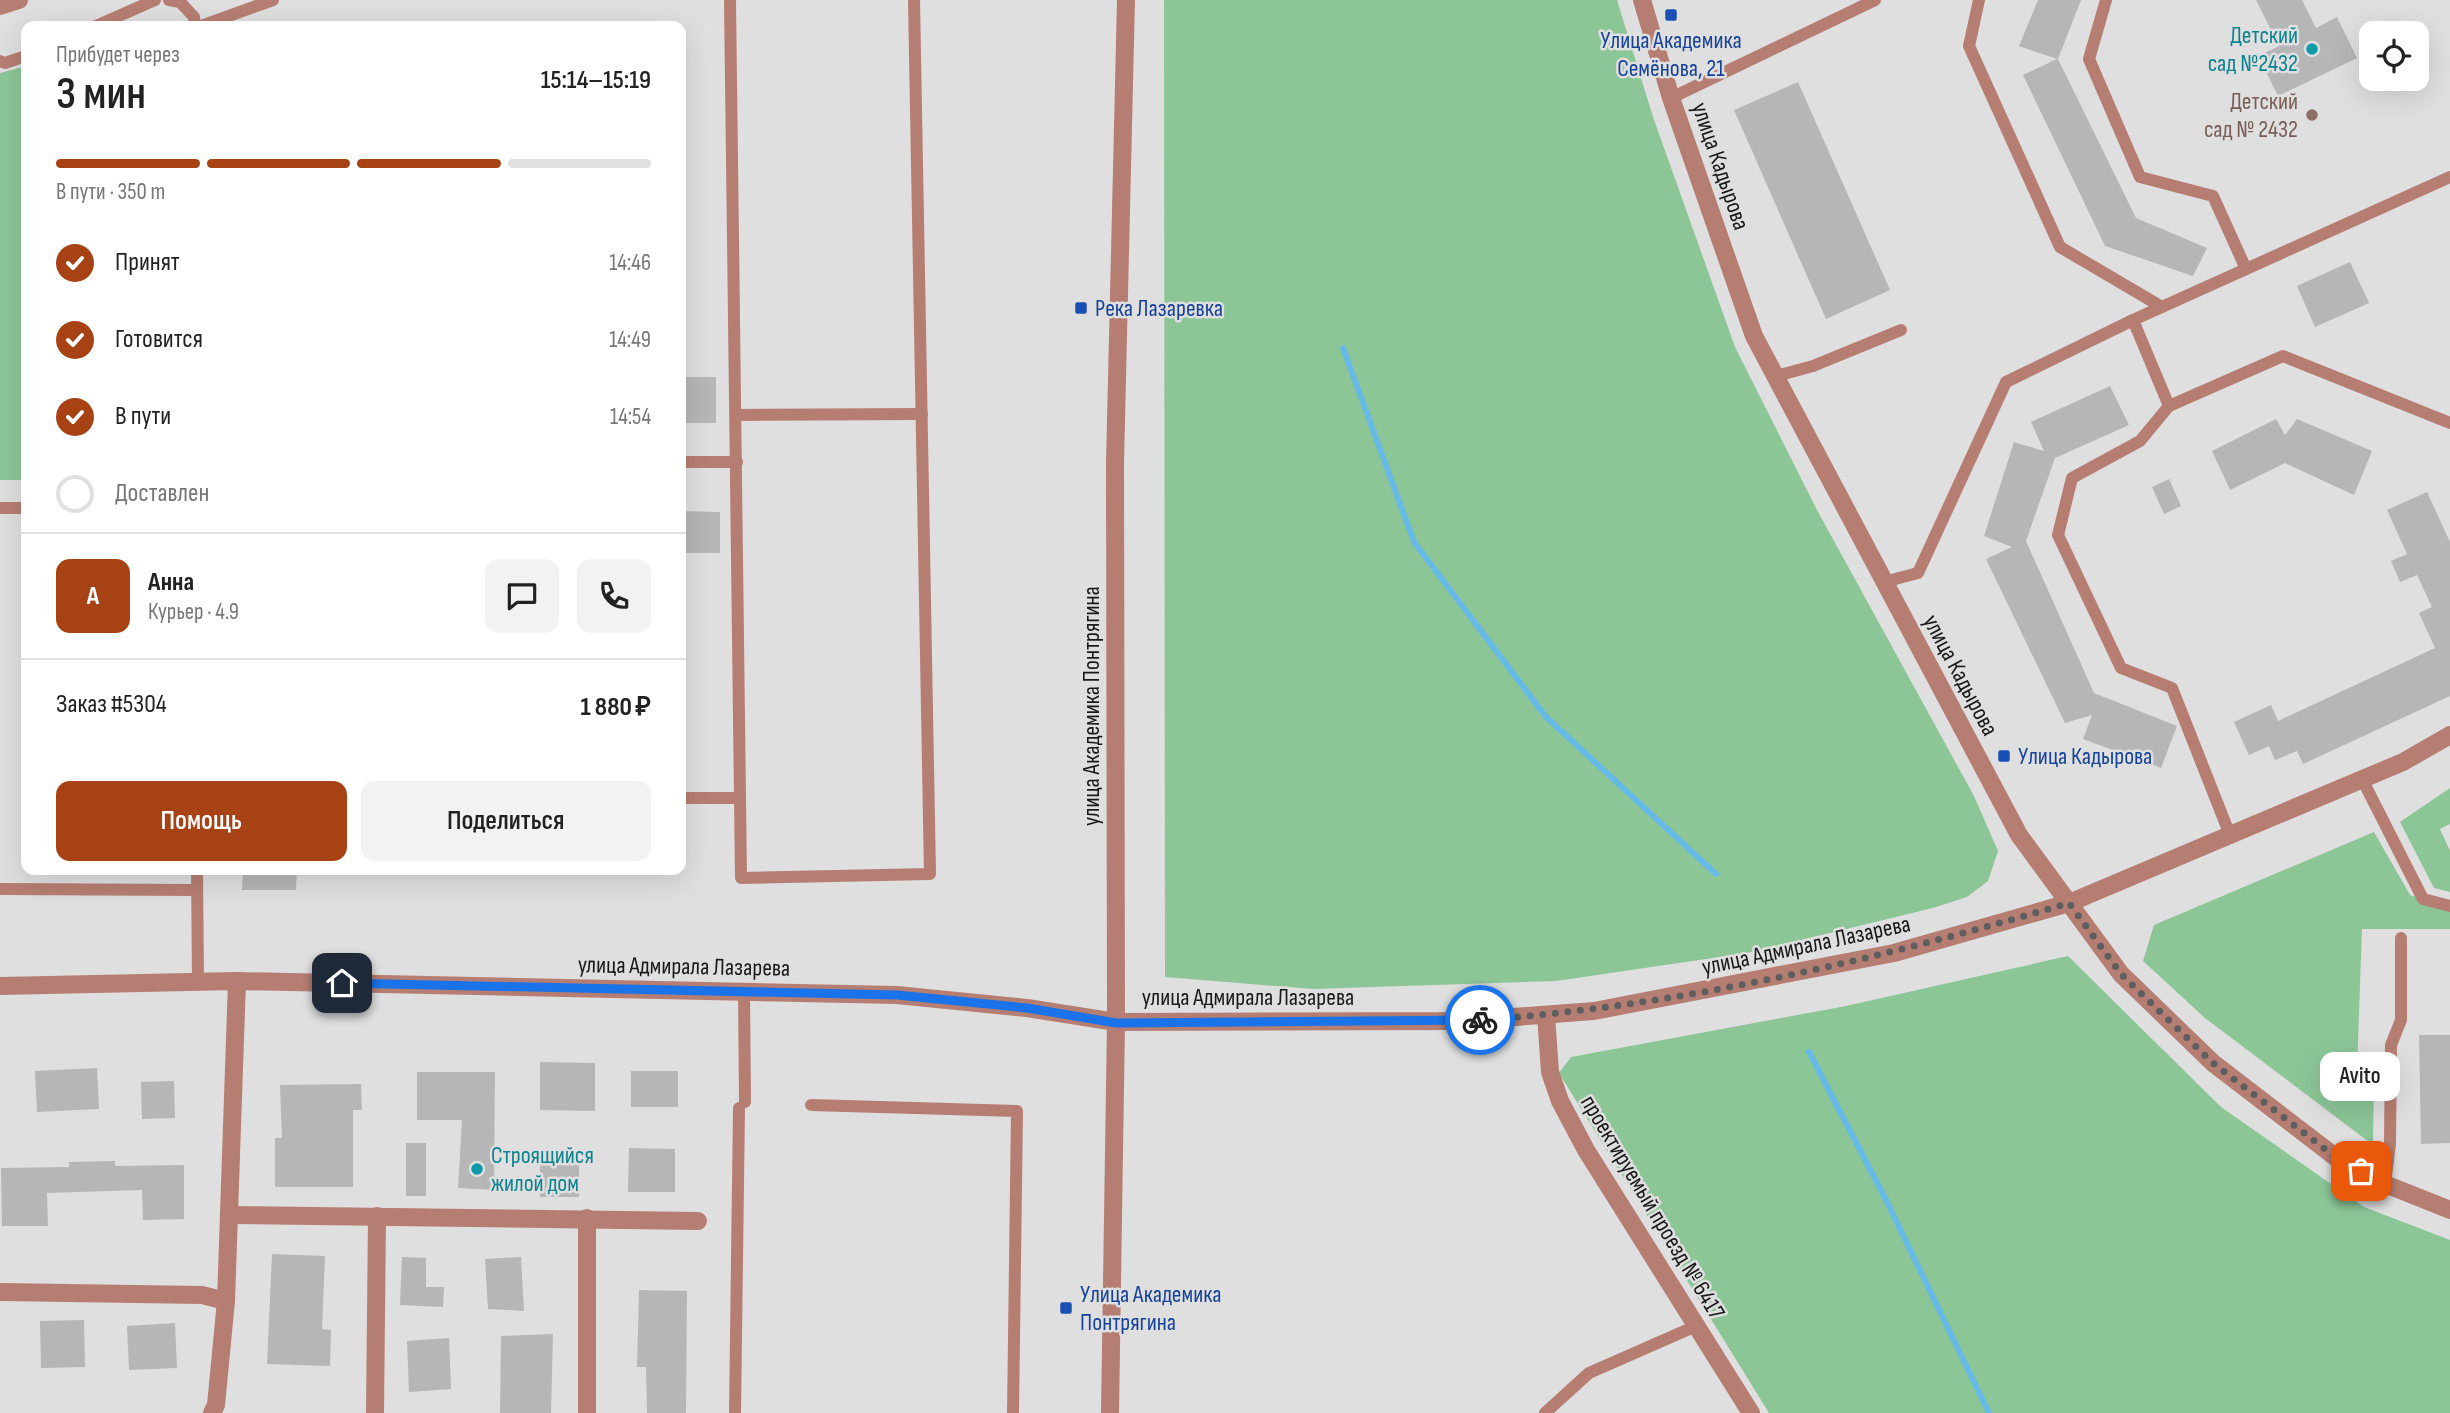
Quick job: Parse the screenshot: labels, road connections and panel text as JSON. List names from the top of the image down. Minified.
{"streets":{"street":["улица Кадырова","улица Академика Понтрягина","улица Адмирала Лазарева","проектируемый проезд № 6417"]},"crossings":[["улица Кадырова","улица Адмирала Лазарева"],["улица Академика Понтрягина","улица Адмирала Лазарева"],["улица Адмирала Лазарева","проектируемый проезд № 6417"]],"places":{"transit":["Улица Академика Семёнова, 21","Река Лазаревка","Улица Кадырова","Улица Академика Понтрягина"],"other":["Детский сад №2432","Детский сад № 2432","Строящийся жилой дом","Avito"]},"page":{"heading":["3 мин","Прибудет через","15:14–15:19"],"panel":["Анна","Курьер · 4.9","Заказ #5304","1 880 ₽"],"bar":"В пути · 350 m","list":[["Принят","14:46"],["Готовится","14:49"],["В пути","14:54"],"Доставлен"],"round":"А","buttons":["Помощь","Поделиться"],"bubble":"Avito"}}
